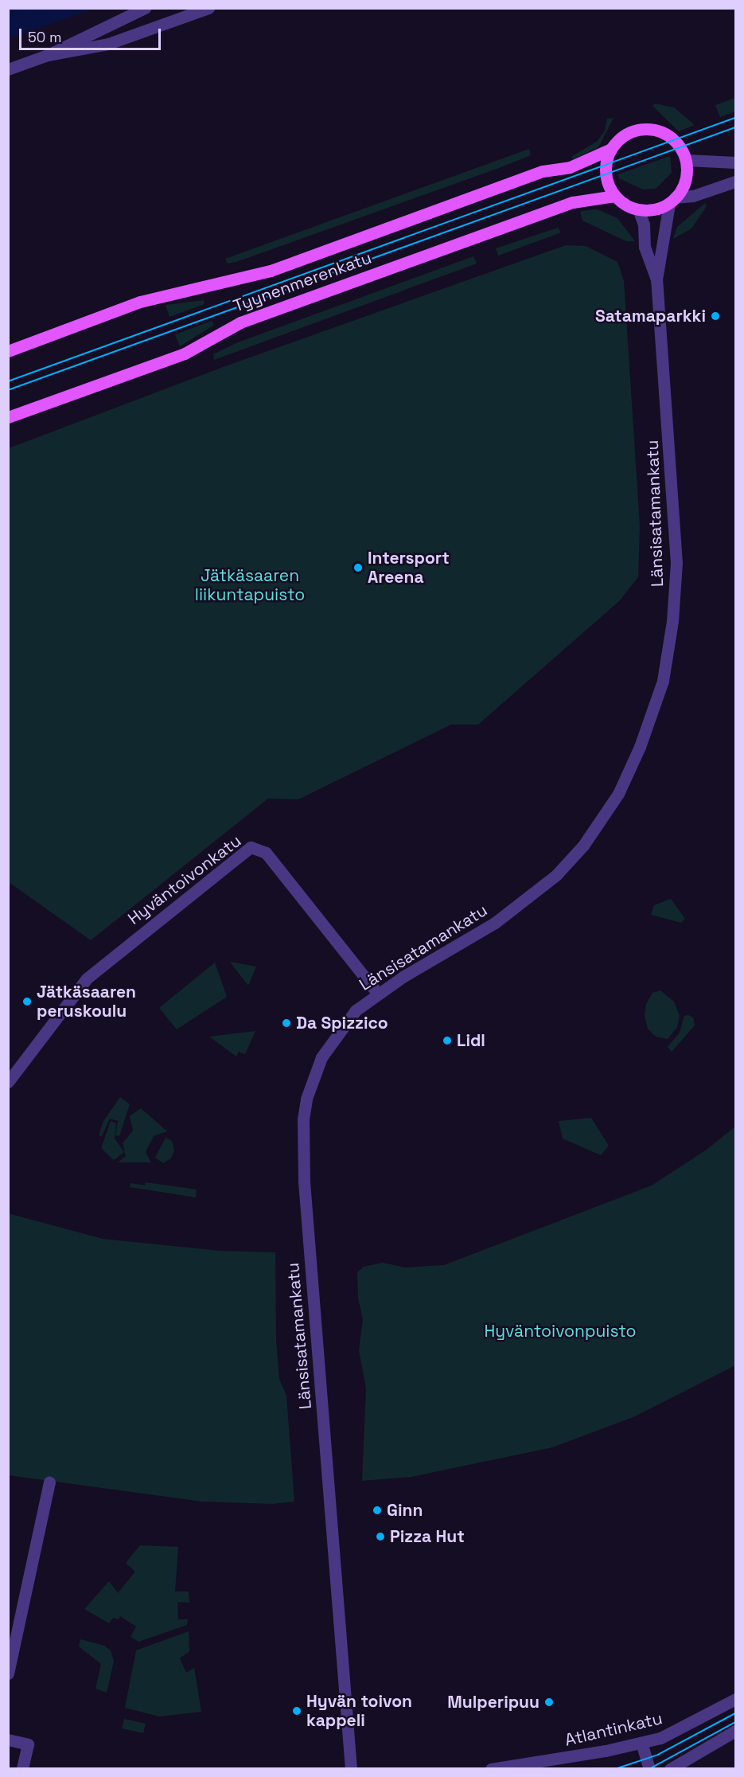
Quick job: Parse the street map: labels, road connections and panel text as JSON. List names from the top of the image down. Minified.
{"streets":{"main road":["Tyynenmerenkatu"],"street":["Länsisatamankatu","Hyväntoivonkatu","Atlantinkatu"]},"crossings":[["Tyynenmerenkatu","Länsisatamankatu"],["Länsisatamankatu","Hyväntoivonkatu"]],"parks":["Jätkäsaaren liikuntapuisto","Hyväntoivonpuisto"],"places":["Satamaparkki","Intersport Areena","Jätkäsaaren peruskoulu","Da Spizzico","Lidl","Ginn","Pizza Hut","Mulperipuu","Hyvän toivon kappeli"],"scale_bar":"50 m"}
